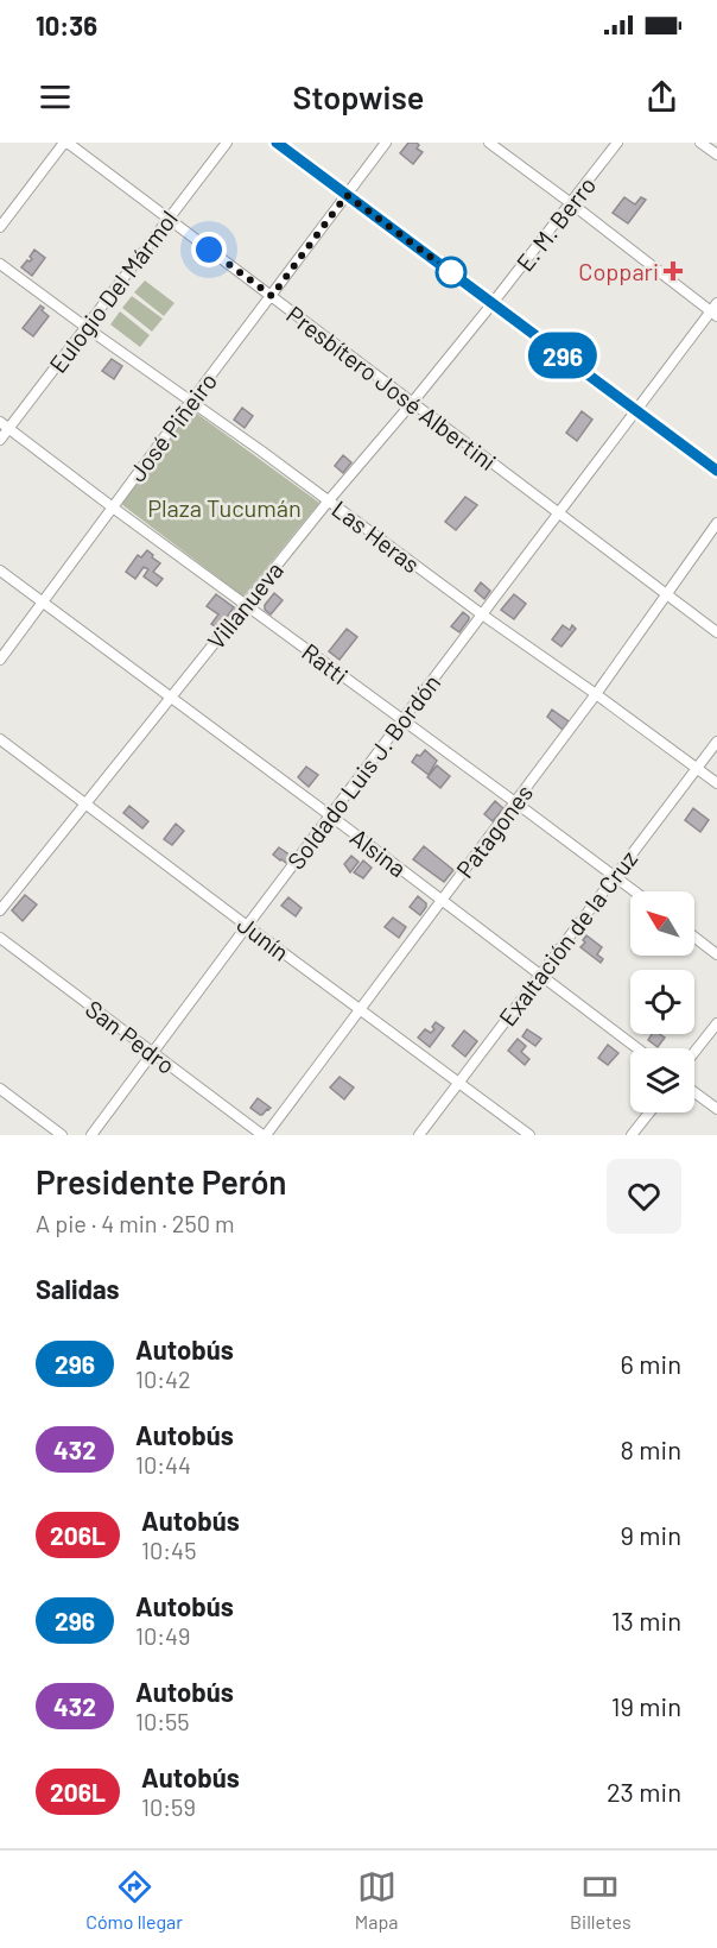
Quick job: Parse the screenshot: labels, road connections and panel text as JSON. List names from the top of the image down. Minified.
{"streets":{"street":["E. M. Berro","Eulogio Del Mármol","Presbítero José Albertini","José Piñeiro","Las Heras","Villanueva","Ratti","Soldado Luis J. Bordón","Patagones","Alsina","Junín","Exaltación de la Cruz","San Pedro"]},"crossings":[["E. M. Berro","Villanueva"],["Eulogio Del Mármol","Presbítero José Albertini"],["Eulogio Del Mármol","Las Heras"],["Eulogio Del Mármol","Ratti"],["Presbítero José Albertini","José Piñeiro"],["Presbítero José Albertini","Villanueva"],["Presbítero José Albertini","Soldado Luis J. Bordón"],["Presbítero José Albertini","Patagones"],["José Piñeiro","Las Heras"],["José Piñeiro","Ratti"],["José Piñeiro","Alsina"],["Las Heras","Villanueva"],["Las Heras","Soldado Luis J. Bordón"],["Las Heras","Patagones"],["Las Heras","Exaltación de la Cruz"],["Villanueva","Ratti"],["Villanueva","Alsina"],["Villanueva","Junín"],["Ratti","Soldado Luis J. Bordón"],["Ratti","Patagones"],["Ratti","Exaltación de la Cruz"],["Soldado Luis J. Bordón","Alsina"],["Soldado Luis J. Bordón","Junín"],["Soldado Luis J. Bordón","San Pedro"],["Patagones","Alsina"],["Patagones","Junín"],["Patagones","San Pedro"],["Alsina","Exaltación de la Cruz"],["Junín","Exaltación de la Cruz"]],"parks":["Plaza Tucumán"],"places":{"health":["Coppari"]},"lines":["bus line 296"],"north":"top left","page":{"status":"10:36","header":"Stopwise","on_map":"296","heading":[["Presidente Perón","A pie · 4 min · 250 m"],"Salidas"],"list":[{"mark":"296","name":"Autobús","note":"10:42","value":"6 min"},{"mark":"432","name":"Autobús","note":"10:44","value":"8 min"},{"mark":"206L","name":"Autobús","note":"10:45","value":"9 min"},{"mark":"296","name":"Autobús","note":"10:49","value":"13 min"},{"mark":"432","name":"Autobús","note":"10:55","value":"19 min"},{"mark":"206L","name":"Autobús","note":"10:59","value":"23 min"}],"tabs":["Cómo llegar","Mapa","Billetes"]}}
